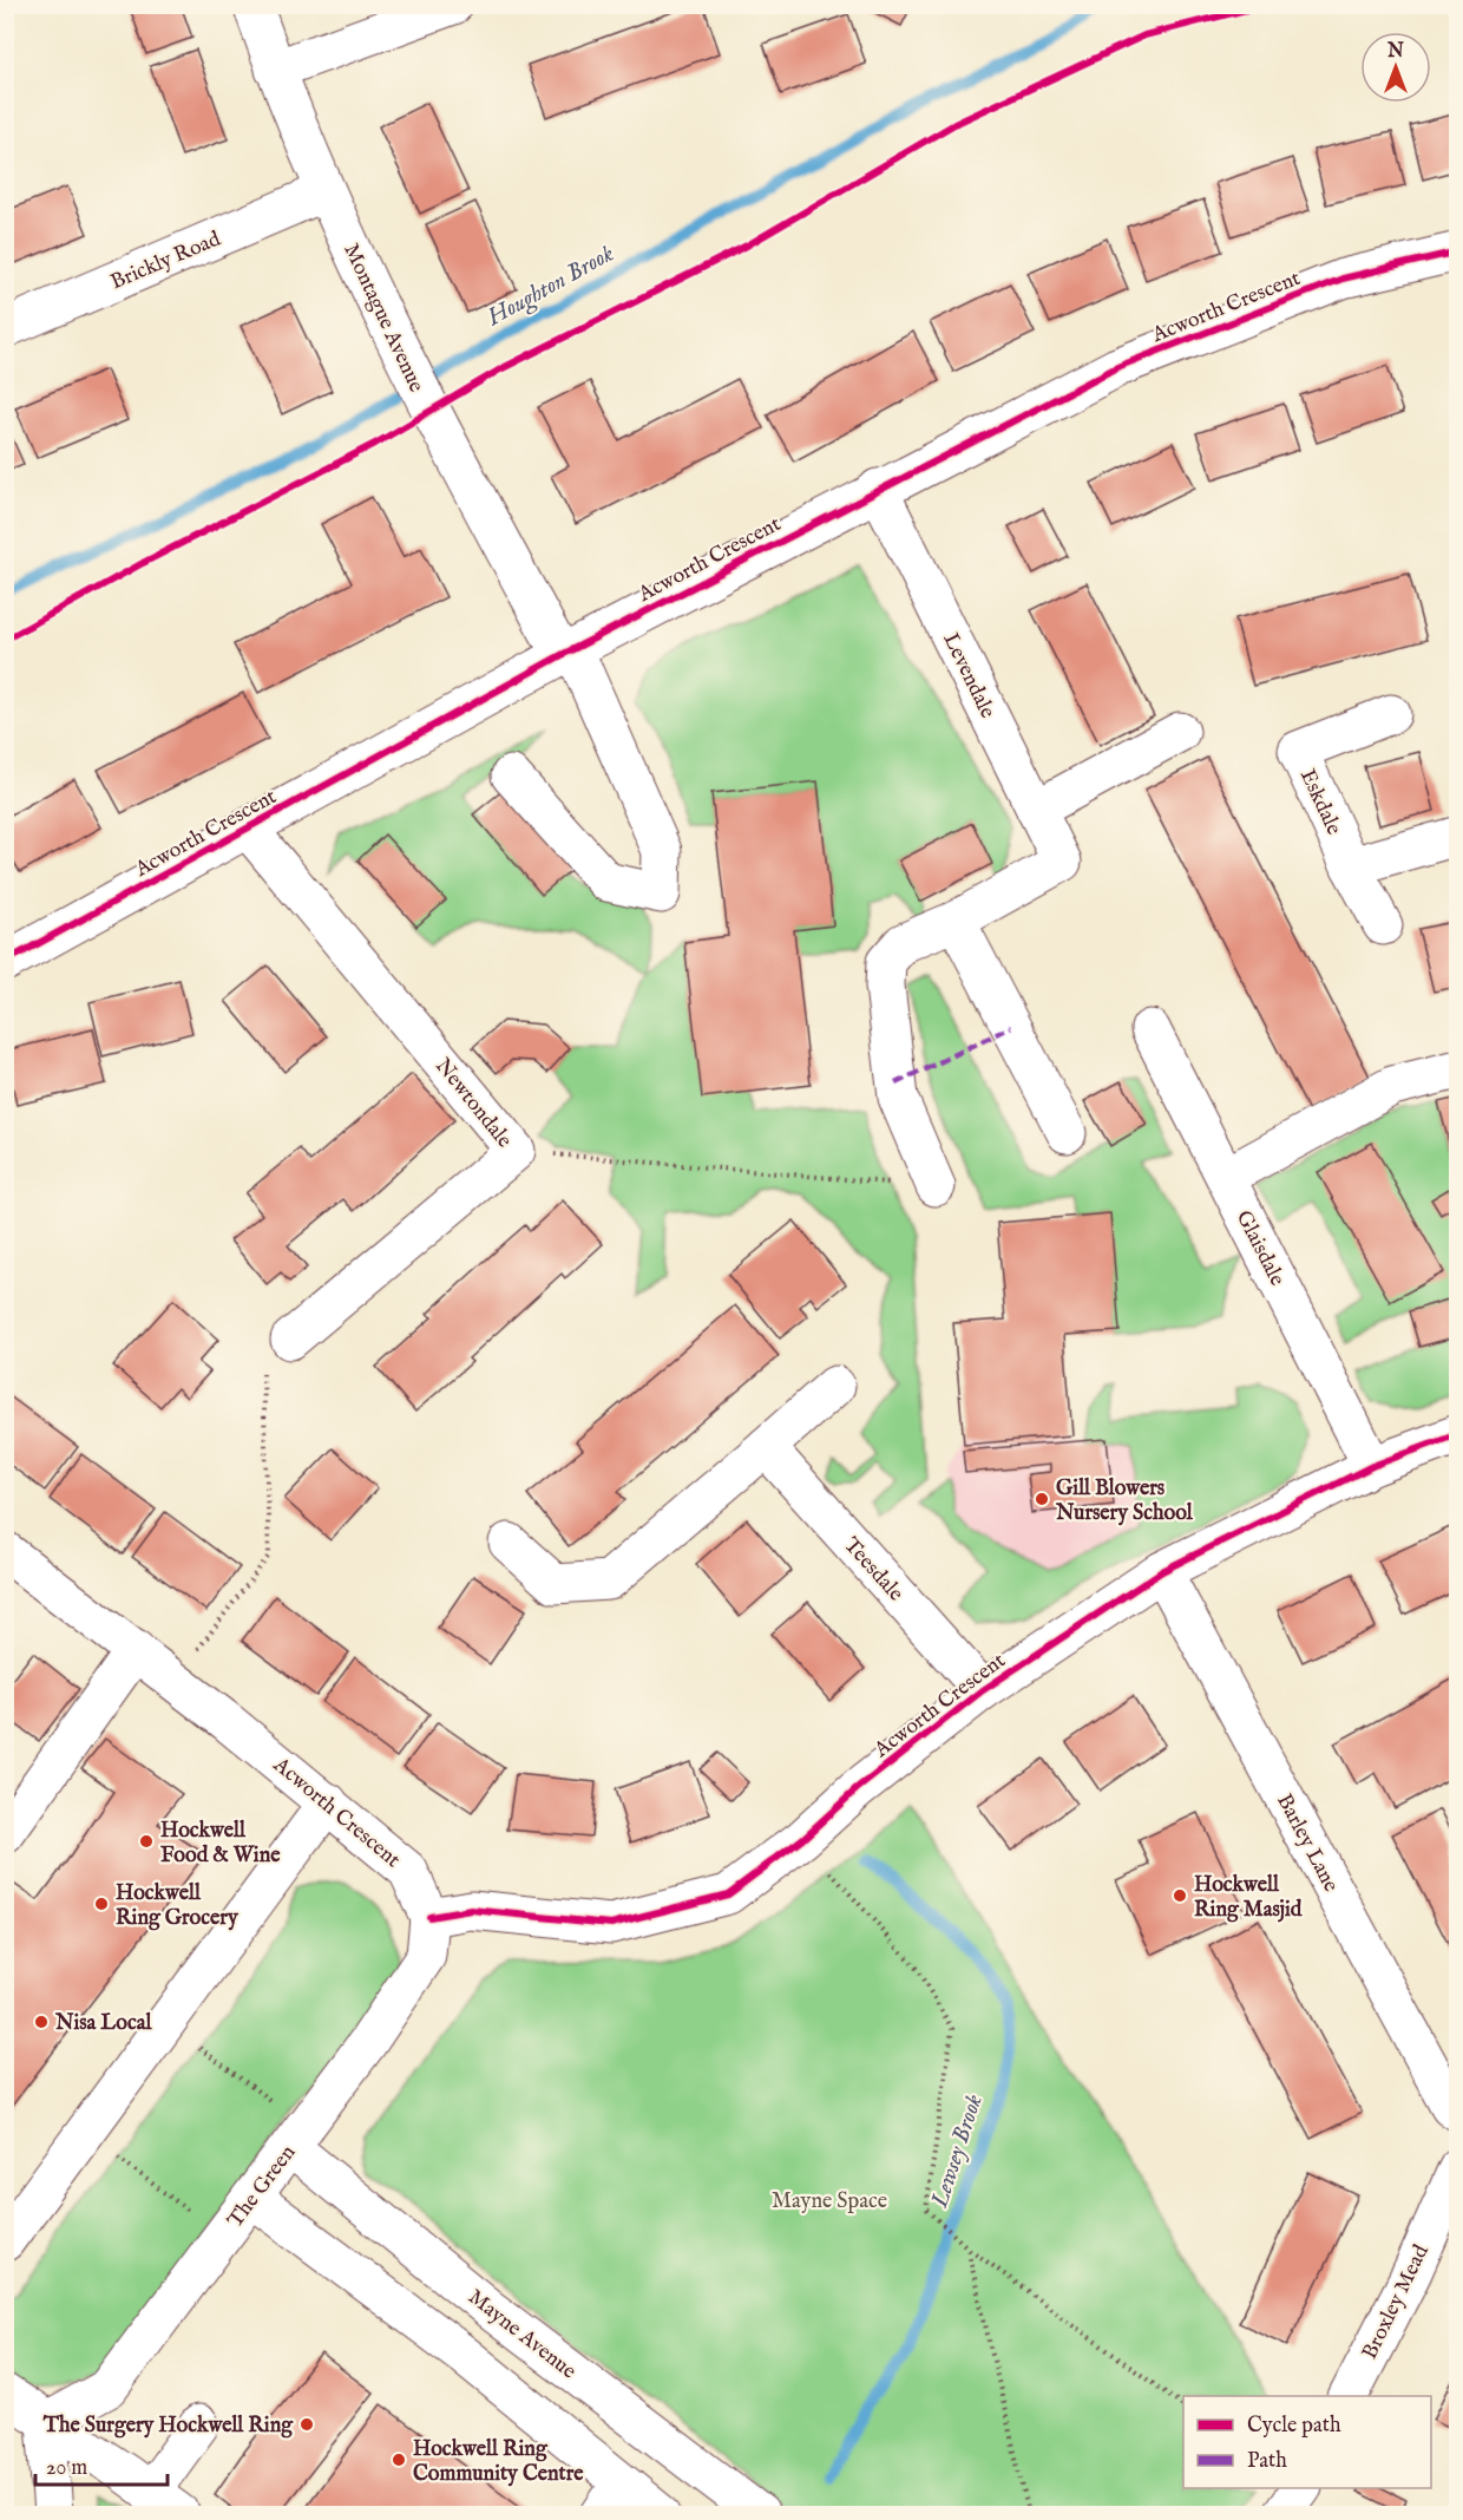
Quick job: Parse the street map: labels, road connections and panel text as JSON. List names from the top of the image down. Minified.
{"streets":{"street":["Brickly Road","Acworth Crescent","Montague Avenue","Levendale","Eskdale","Newtondale","Glaisdale","Teesdale","Barley Lane","The Green","Broxley Mead","Mayne Avenue"]},"crossings":[["Brickly Road","Montague Avenue"],["Acworth Crescent","Montague Avenue"],["Acworth Crescent","Levendale"],["Acworth Crescent","Newtondale"],["Acworth Crescent","Glaisdale"],["Acworth Crescent","Teesdale"],["Acworth Crescent","Barley Lane"],["Acworth Crescent","The Green"],["The Green","Mayne Avenue"]],"water":["Houghton Brook","Lewsey Brook"],"parks":["Mayne Space"],"places":["Gill Blowers Nursery School","Hockwell Food & Wine","Hockwell Ring Masjid","Hockwell Ring Grocery","Nisa Local","The Surgery Hockwell Ring","Hockwell Ring Community Centre"],"legend":["Cycle path","Path"],"scale_bar":"20 m","north":"top"}
